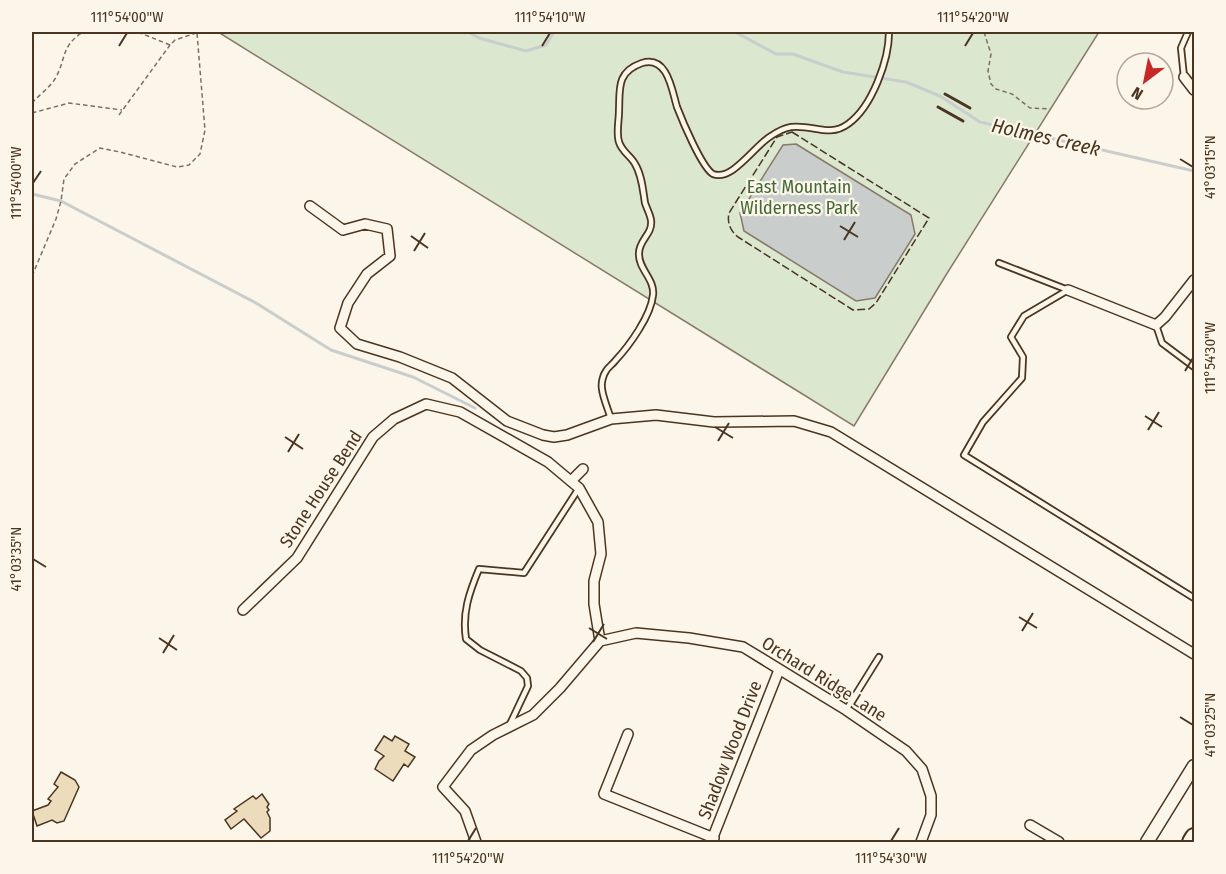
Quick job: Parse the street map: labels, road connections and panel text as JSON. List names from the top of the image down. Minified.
{"streets":{"street":["Stone House Bend","Orchard Ridge Lane","Shadow Wood Drive"]},"crossings":[["Stone House Bend","Orchard Ridge Lane"],["Orchard Ridge Lane","Shadow Wood Drive"]],"water":["Holmes Creek"],"parks":["East Mountain Wilderness Park"],"north":"bottom left","coordinates":["111°54'00\"W","111°54'10\"W","111°54'20\"W","41°03'15\"N","111°54'30\"W","41°03'35\"N","41°03'25\"N"]}
